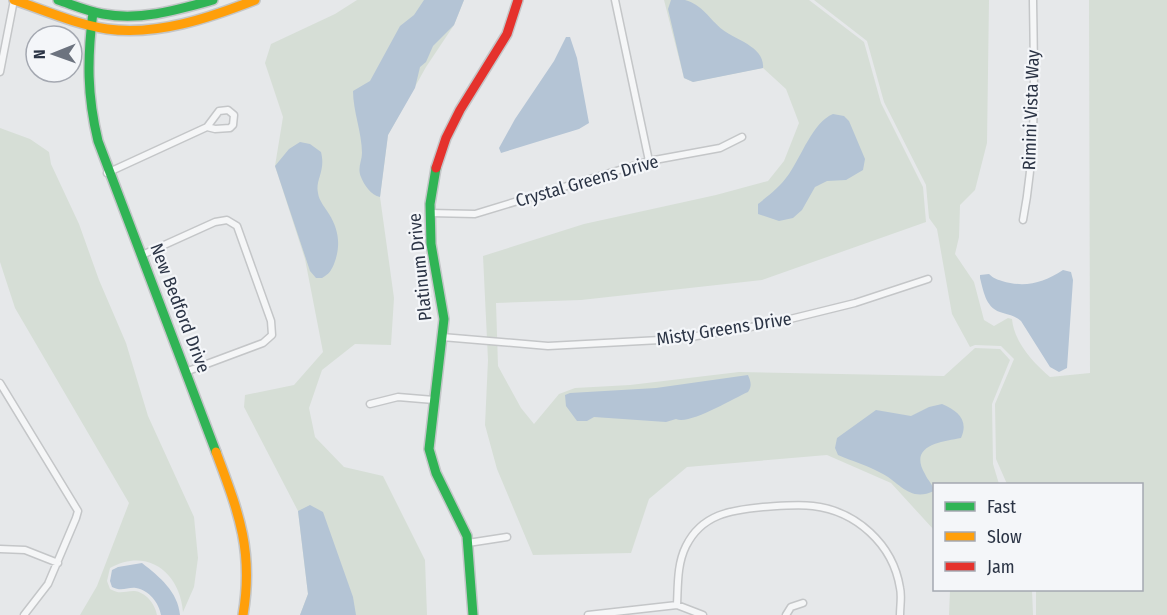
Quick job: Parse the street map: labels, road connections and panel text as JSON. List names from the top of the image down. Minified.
{"streets":{"street":["Rimini Vista Way","Crystal Greens Drive","Platinum Drive","New Bedford Drive","Misty Greens Drive"]},"crossings":[["Crystal Greens Drive","Platinum Drive"],["Platinum Drive","Misty Greens Drive"]],"legend":["Fast","Slow","Jam"],"north":"left"}
